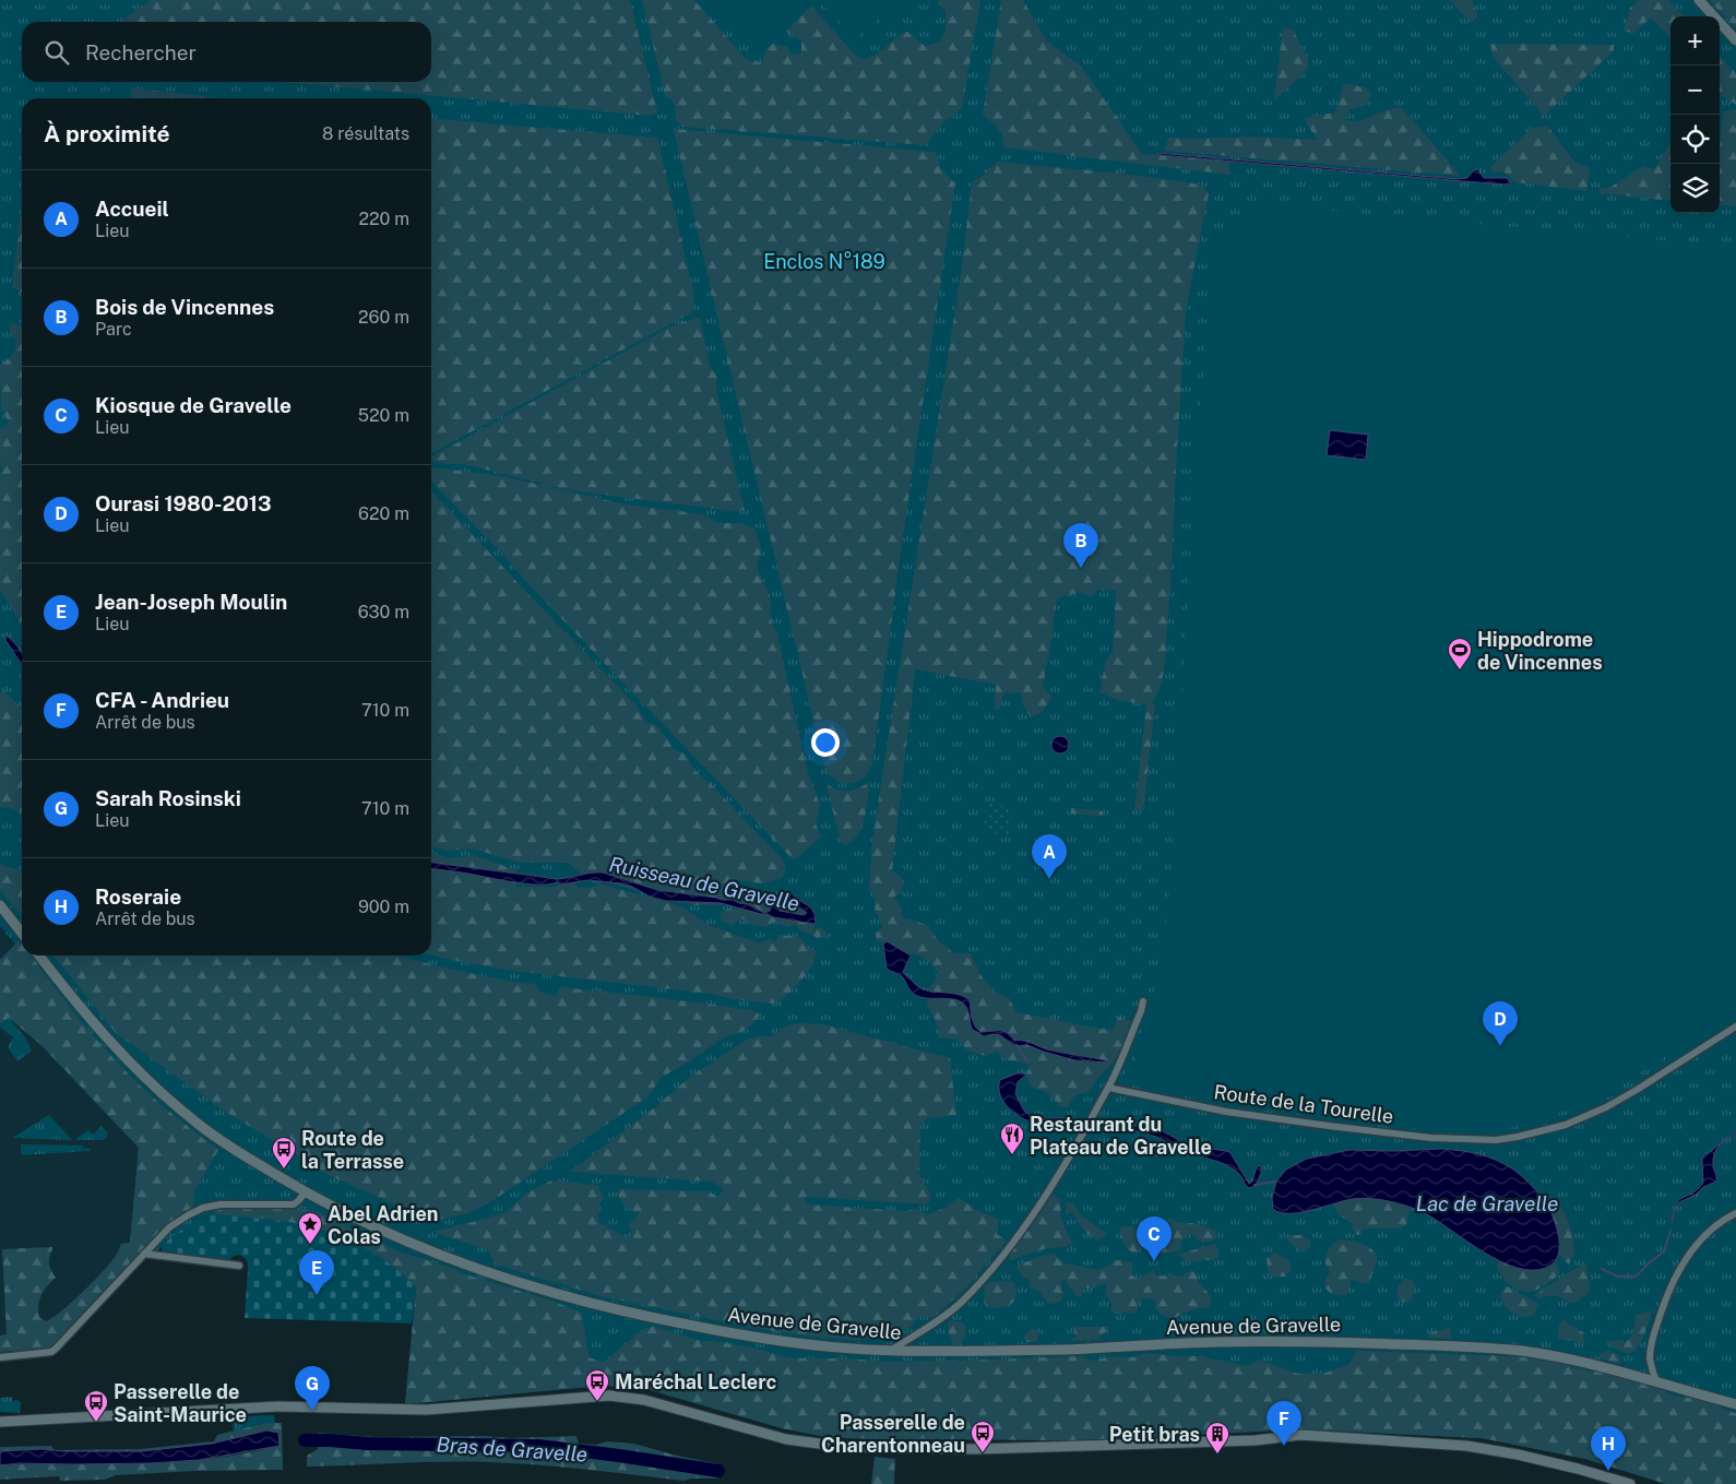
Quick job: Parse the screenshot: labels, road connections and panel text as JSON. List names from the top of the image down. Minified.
{"streets":{"street":["Route de la Tourelle","Avenue de Gravelle"]},"water":["Ruisseau de Gravelle","Lac de Gravelle","Bras de Gravelle"],"parks":["Enclos N°189"],"places":{"sports":["Hippodrome de Vincennes"],"restaurant":["Restaurant du Plateau de Gravelle"],"bus stop":["Route de la Terrasse","Maréchal Leclerc","Passerelle de Saint-Maurice","Passerelle de Charentonneau"],"place":["Abel Adrien Colas"],"building":["Petit bras"]},"page":{"map_buttons":["+","−"],"search":"Rechercher","heading":["À proximité","8 résultats"],"list":[{"mark":"A","name":"Accueil","note":"Lieu","value":"220 m"},{"mark":"B","name":"Bois de Vincennes","note":"Parc","value":"260 m"},{"mark":"C","name":"Kiosque de Gravelle","note":"Lieu","value":"520 m"},{"mark":"D","name":"Ourasi 1980-2013","note":"Lieu","value":"620 m"},{"mark":"E","name":"Jean-Joseph Moulin","note":"Lieu","value":"630 m"},{"mark":"F","name":"CFA - Andrieu","note":"Arrêt de bus","value":"710 m"},{"mark":"G","name":"Sarah Rosinski","note":"Lieu","value":"710 m"},{"mark":"H","name":"Roseraie","note":"Arrêt de bus","value":"900 m"}],"pins":["B","A","D","C","E","G","F","H"]}}
